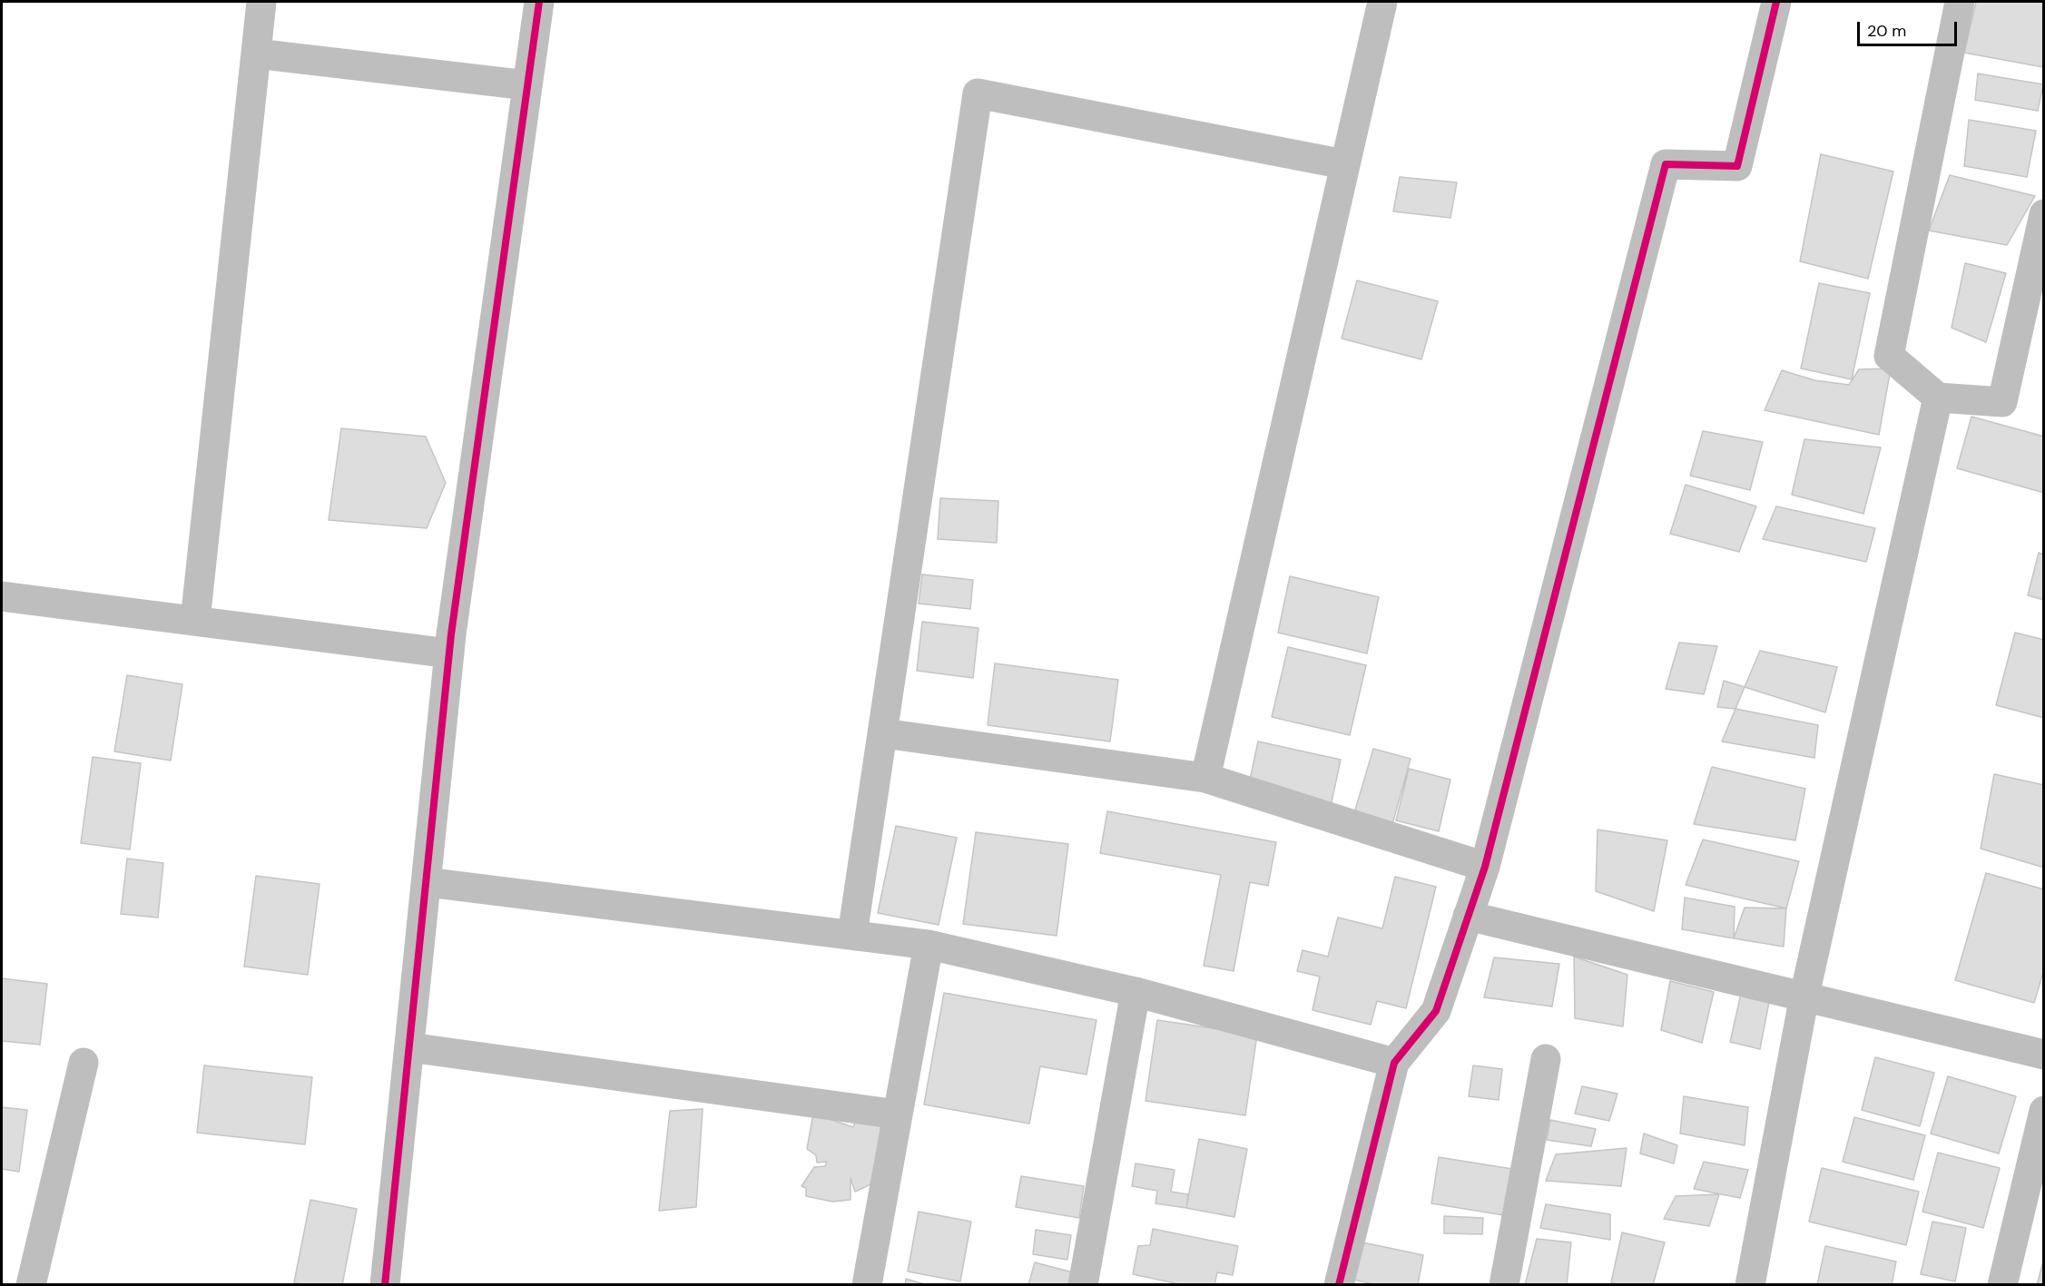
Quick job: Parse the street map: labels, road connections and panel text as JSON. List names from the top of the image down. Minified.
{"scale_bar":"20 m"}
